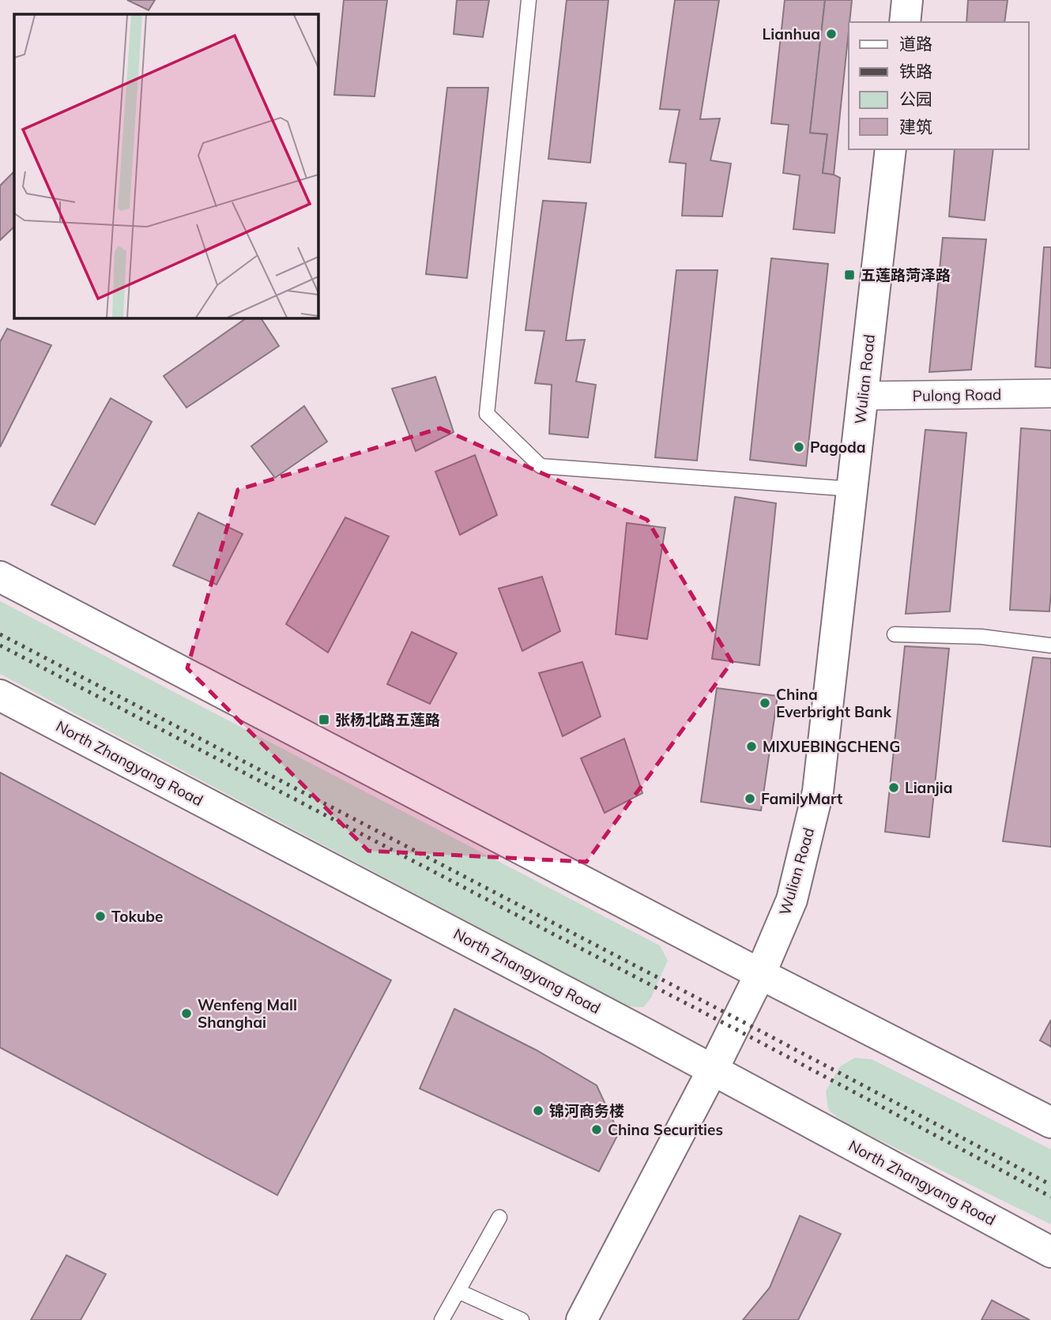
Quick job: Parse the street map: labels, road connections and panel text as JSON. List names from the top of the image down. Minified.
{"streets":{"main road":["Wulian Road","North Zhangyang Road"],"street":["Pulong Road"]},"crossings":[["Wulian Road","Pulong Road"],["Wulian Road","North Zhangyang Road"]],"places":{"other":["Lianhua","Pagoda","China Everbright Bank","MIXUEBINGCHENG","Lianjia","FamilyMart","Tokube","Wenfeng Mall Shanghai","锦河商务楼","China Securities"],"transit":["五莲路菏泽路","张杨北路五莲路"]},"legend":["道路","铁路","公园","建筑"]}
